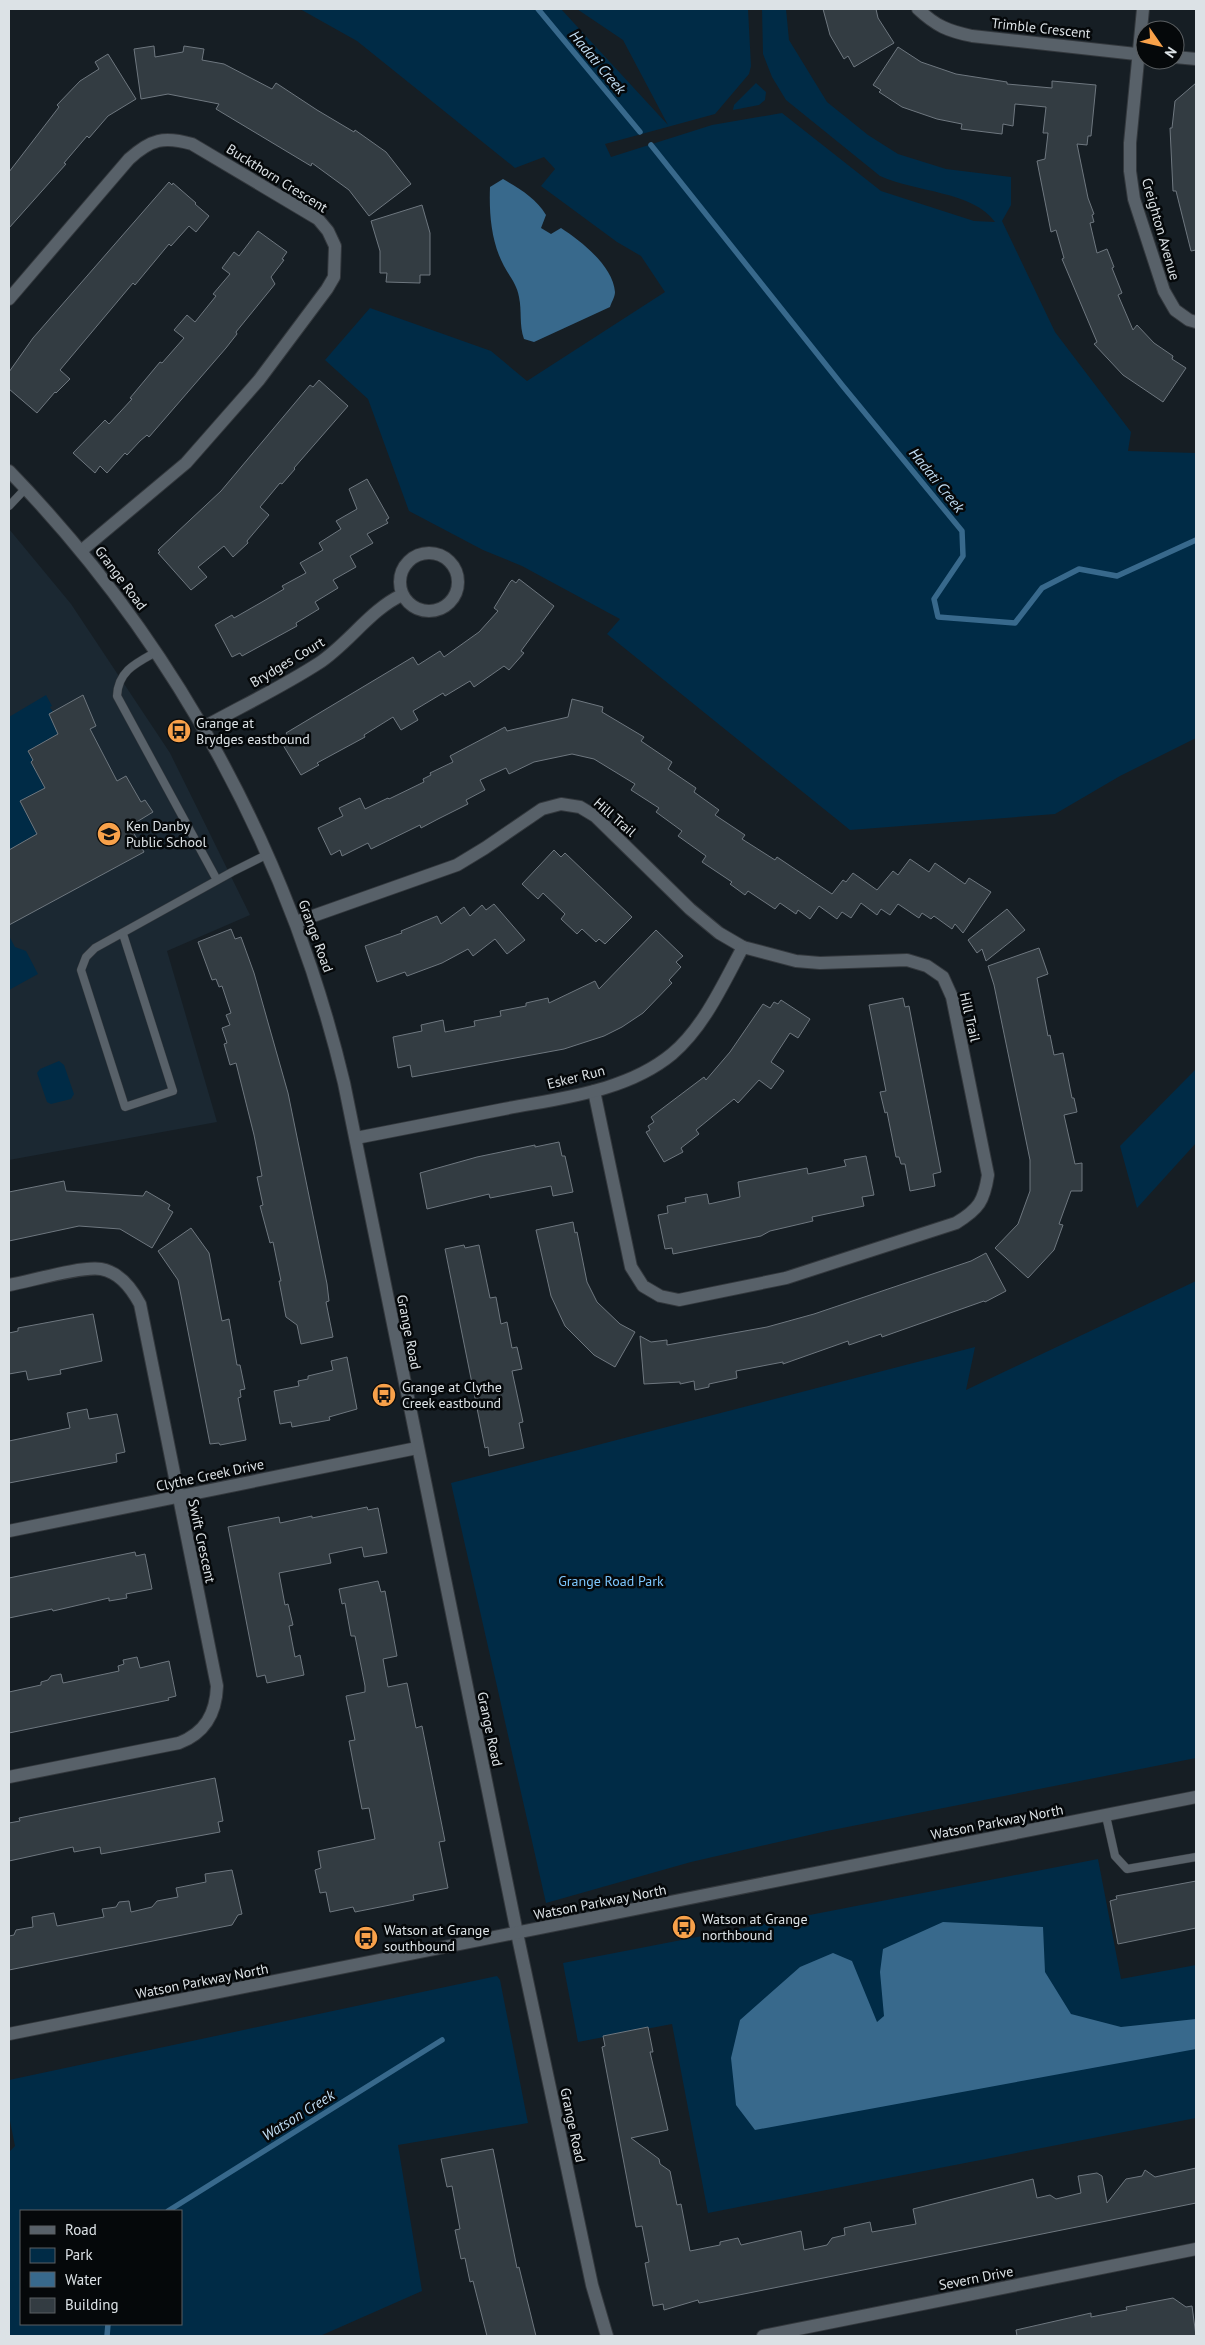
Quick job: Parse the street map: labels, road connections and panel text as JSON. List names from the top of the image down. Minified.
{"streets":{"street":["Trimble Crescent","Buckthorn Crescent","Creighton Avenue","Grange Road","Brydges Court","Hill Trail","Esker Run","Clythe Creek Drive","Swift Crescent","Watson Parkway North","Severn Drive"]},"crossings":[["Buckthorn Crescent","Grange Road"],["Grange Road","Brydges Court"],["Grange Road","Hill Trail"],["Grange Road","Esker Run"],["Grange Road","Clythe Creek Drive"],["Grange Road","Watson Parkway North"],["Hill Trail","Esker Run"],["Clythe Creek Drive","Swift Crescent"]],"water":["Hadati Creek","Watson Creek"],"parks":["Grange Road Park"],"places":{"bus stop":["Grange at Brydges eastbound","Grange at Clythe Creek eastbound","Watson at Grange northbound","Watson at Grange southbound"],"school or university":["Ken Danby Public School"]},"legend":["Road","Park","Water","Building"],"north":"bottom right"}
